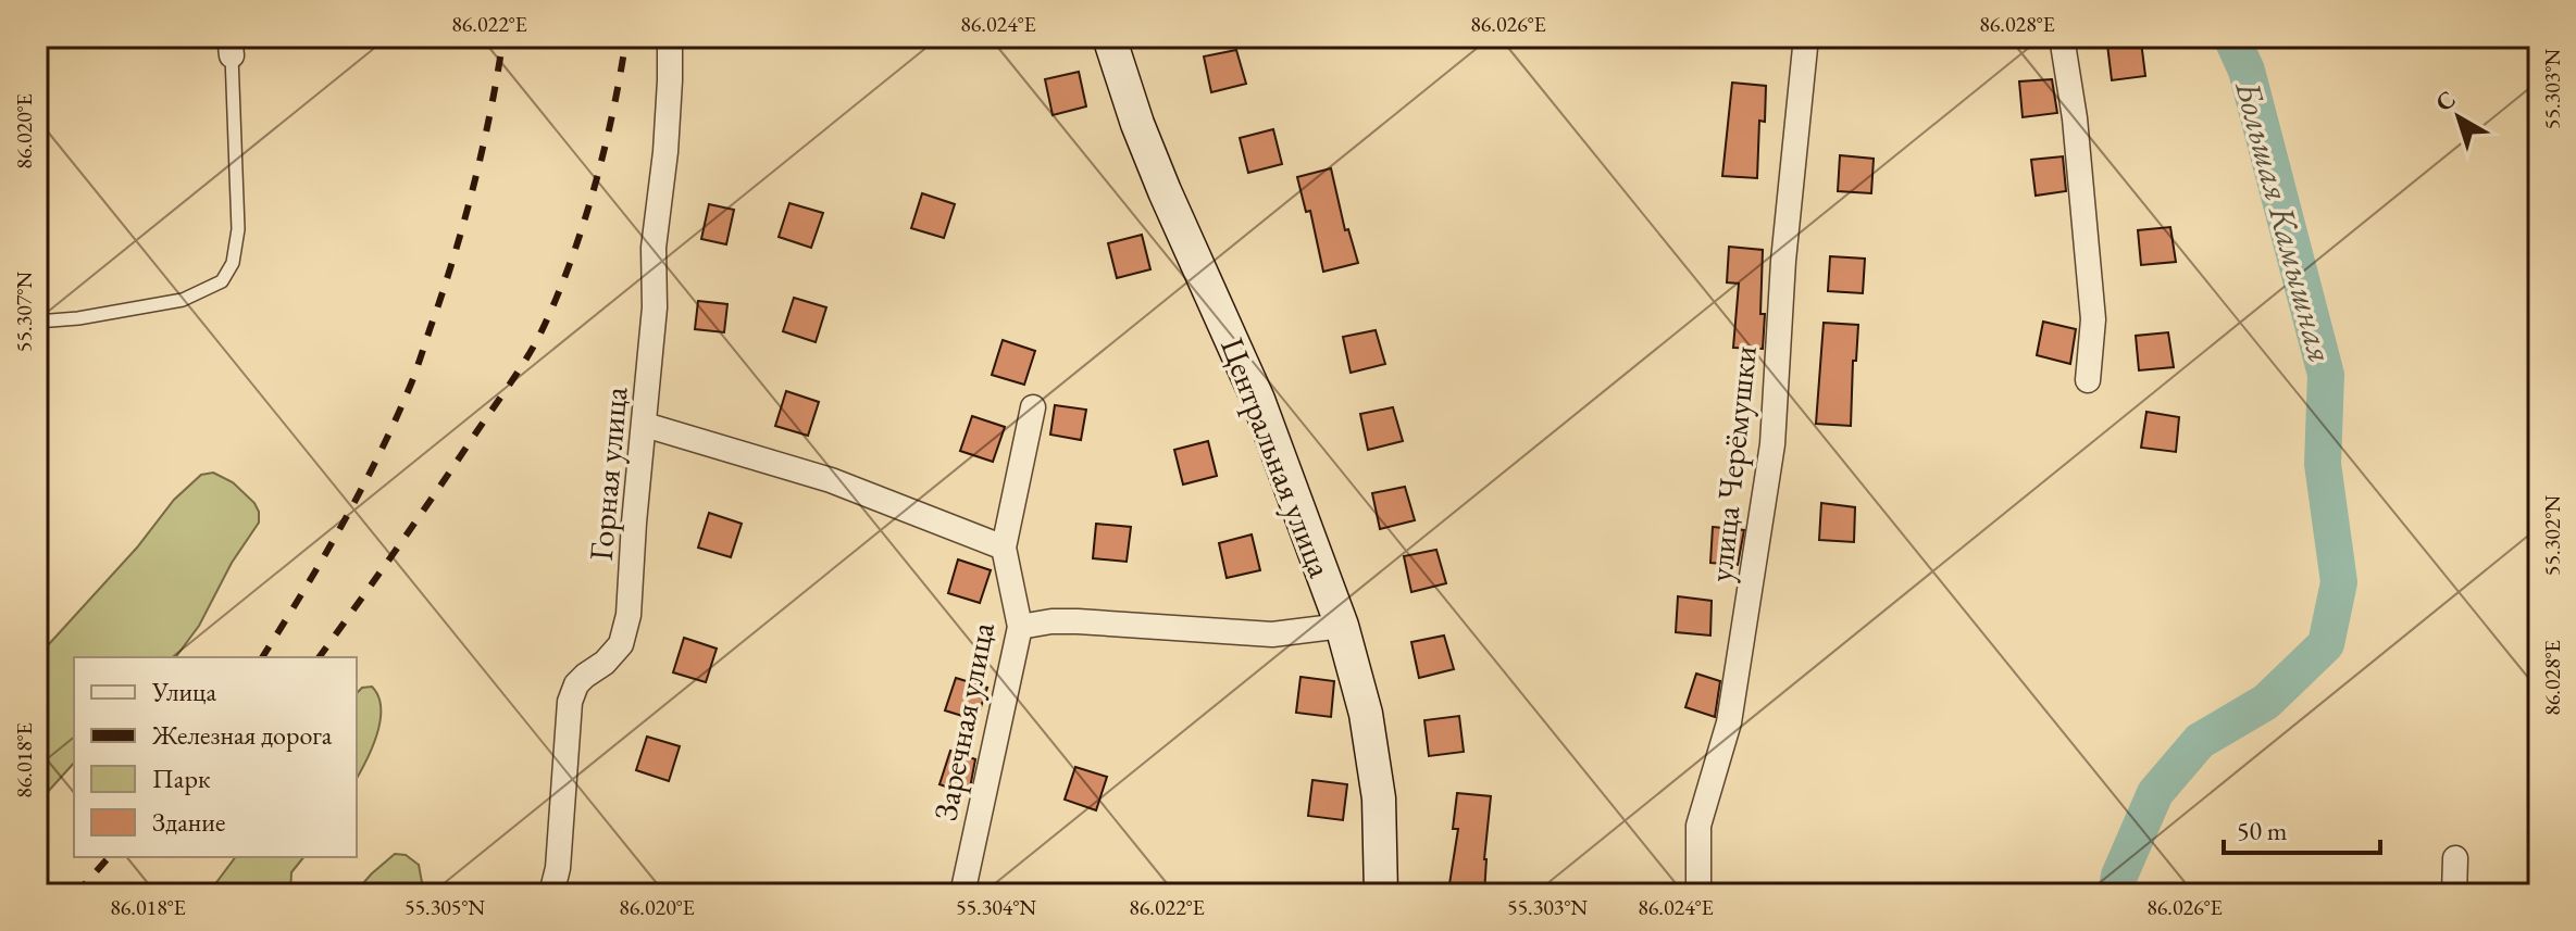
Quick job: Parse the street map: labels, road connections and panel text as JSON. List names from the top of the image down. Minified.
{"streets":{"street":["Центральная улица","улица Черёмушки","Горная улица","Заречная улица"]},"water":["Большая Камышная"],"legend":["Улица","Железная дорога","Парк","Здание"],"scale_bar":"50 m","north":"top left","coordinates":["86.022°E","86.024°E","86.026°E","86.028°E","55.303°N","86.020°E","55.307°N","55.302°N","86.018°E","55.305°N","55.304°N"]}
